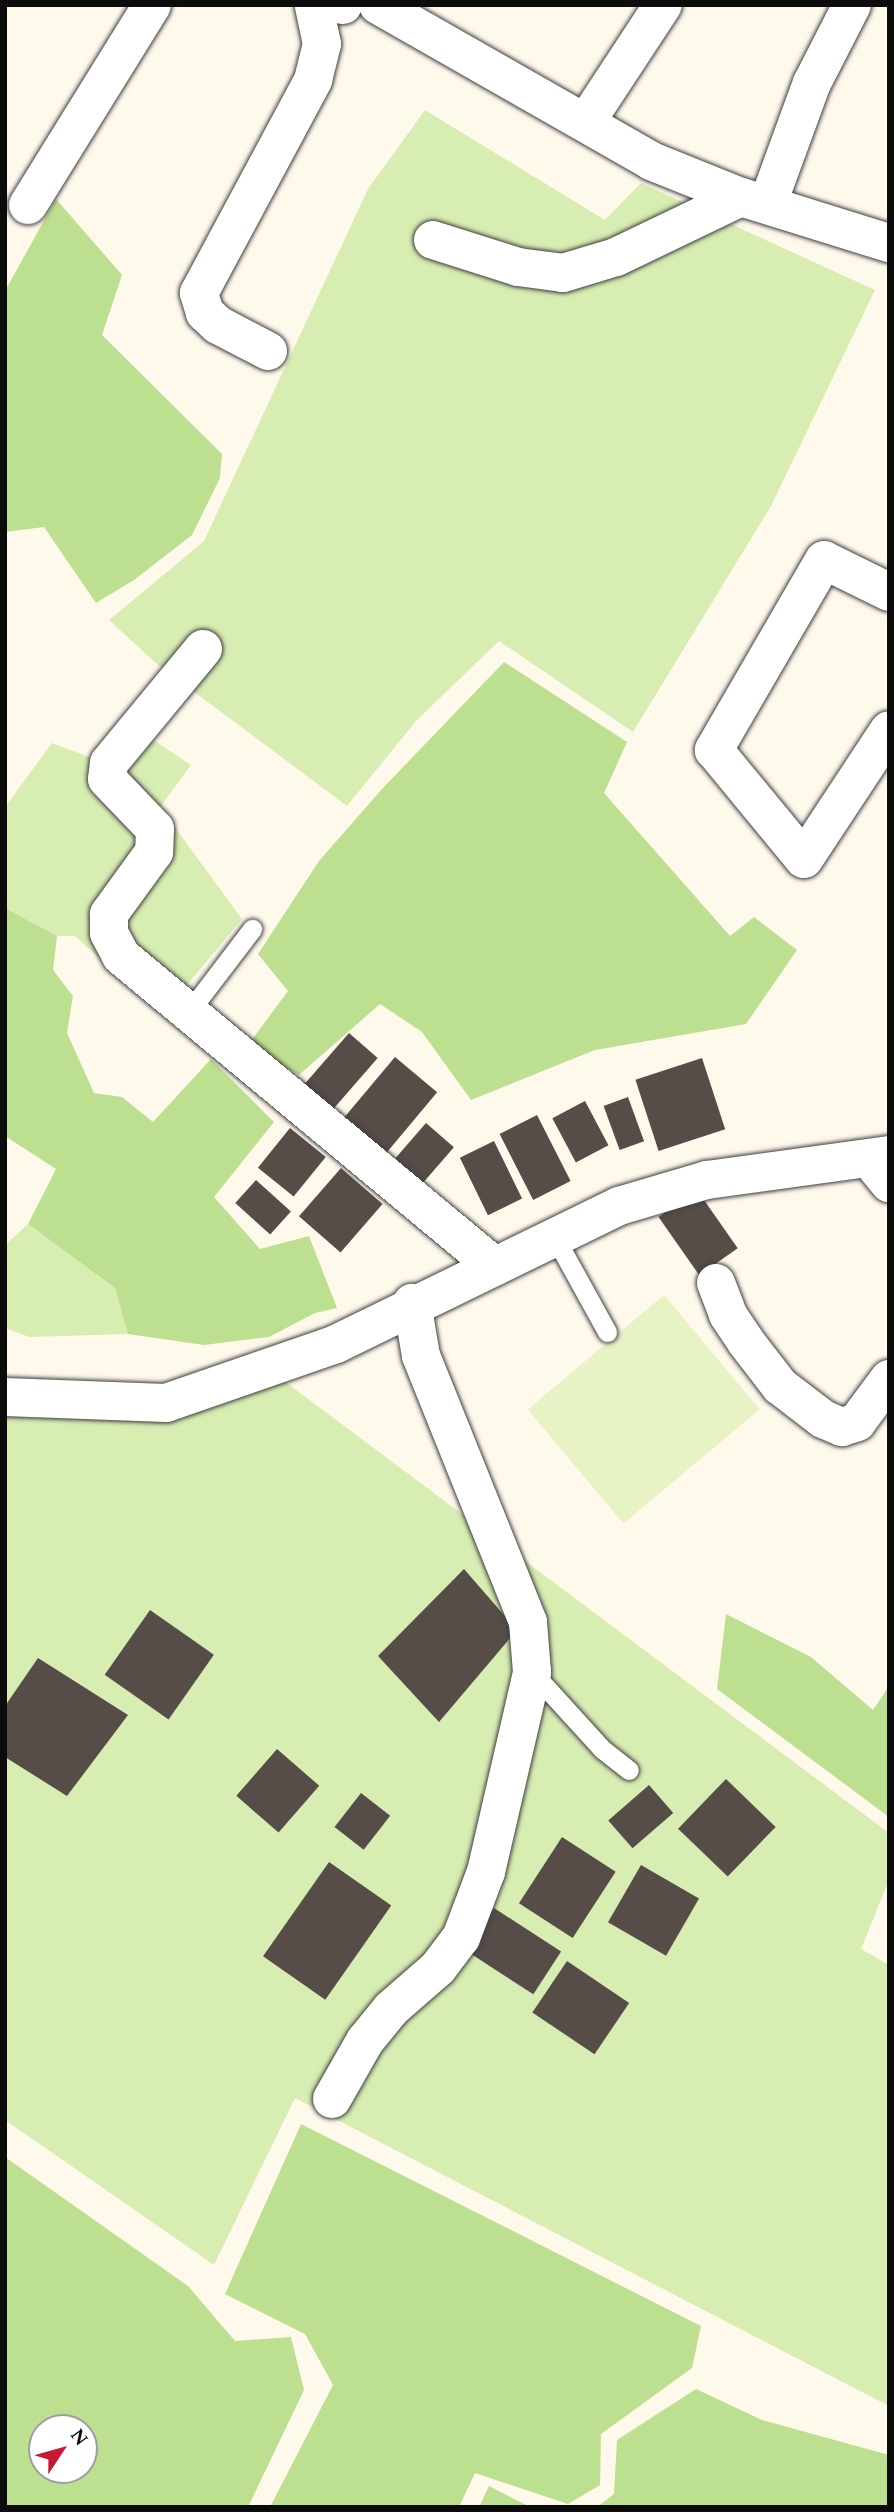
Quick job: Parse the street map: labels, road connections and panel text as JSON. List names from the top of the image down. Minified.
{"north":"top right"}
